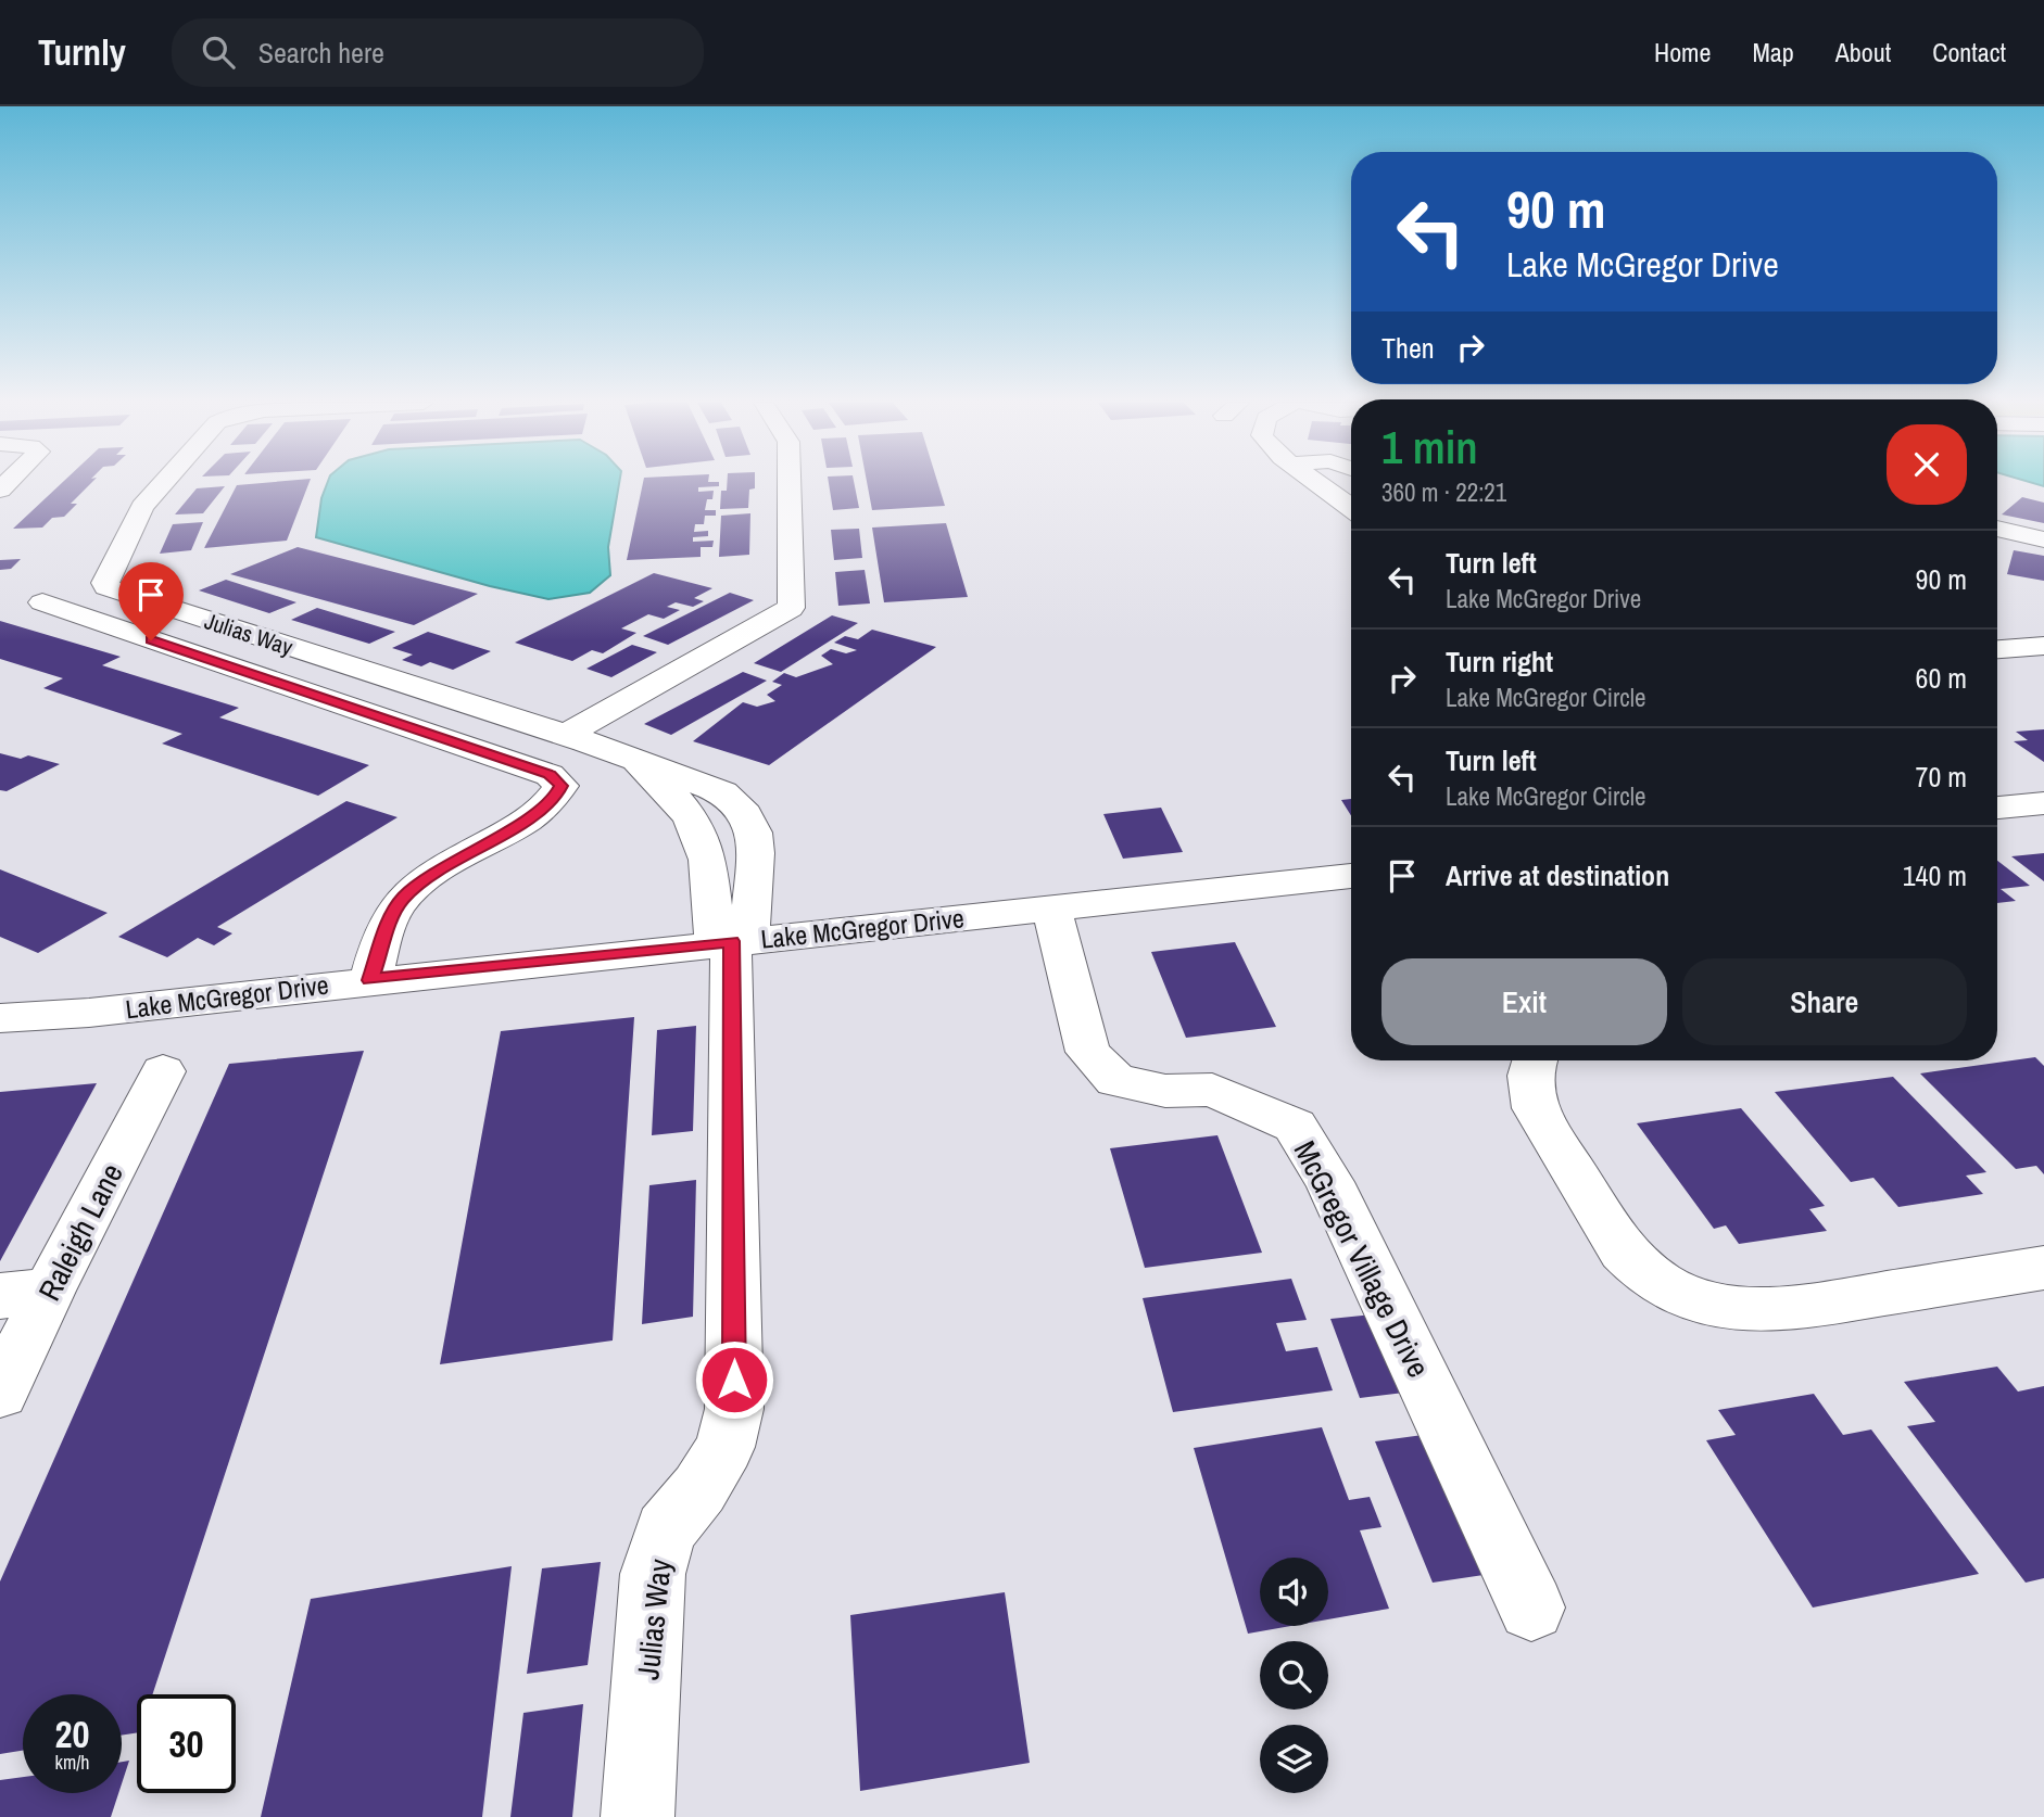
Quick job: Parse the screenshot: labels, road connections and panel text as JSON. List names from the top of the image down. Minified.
{"streets":{"street":["Julias Way","Lake McGregor Drive","Raleigh Lane","McGregor Village Drive"]},"crossings":[["Julias Way","Lake McGregor Drive"],["Lake McGregor Drive","McGregor Village Drive"]],"page":{"header":"Turnly","search":"Search here","nav":["Home","Map","About","Contact"],"turn":["90 m","Lake McGregor Drive"],"then":"Then","heading":["1 min","360 m · 22:21"],"list":[{"name":"Turn left","note":"Lake McGregor Drive","value":"90 m"},{"name":"Turn right","note":"Lake McGregor Circle","value":"60 m"},{"name":"Turn left","note":"Lake McGregor Circle","value":"70 m"},{"name":"Arrive at destination","value":"140 m"}],"buttons":["Exit","Share"],"speed":"20 km/h","limit":"30"}}
